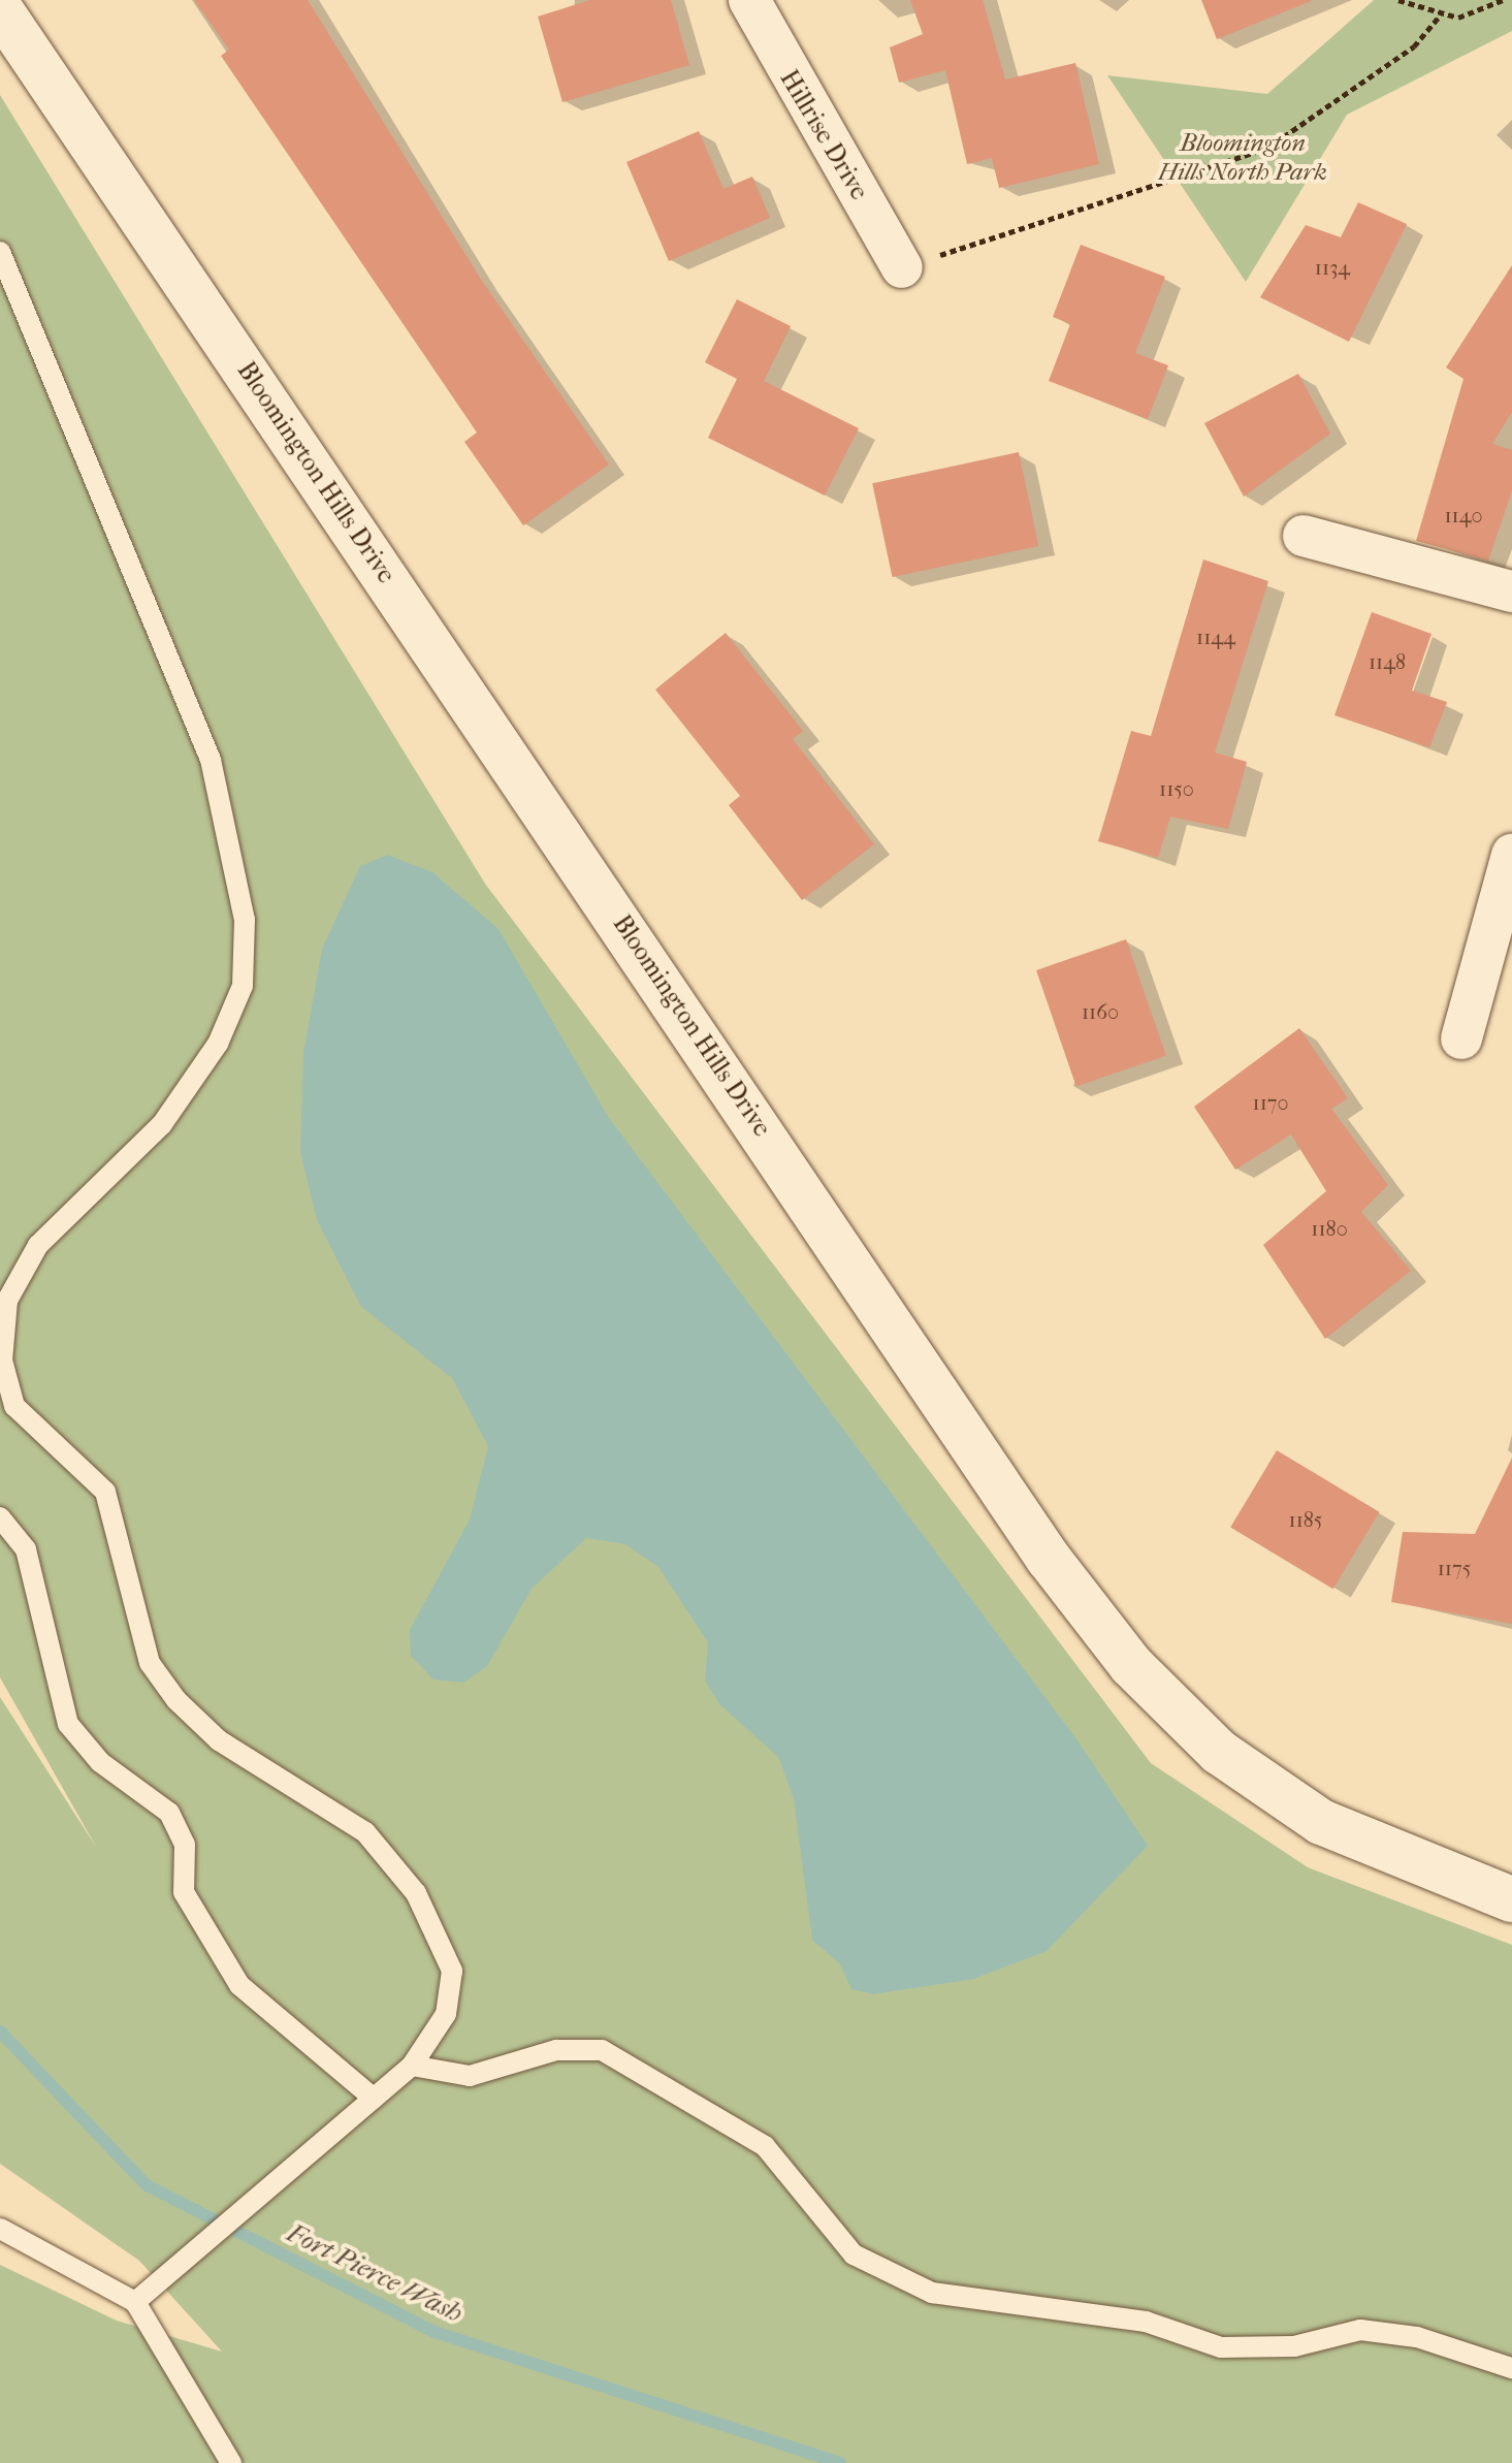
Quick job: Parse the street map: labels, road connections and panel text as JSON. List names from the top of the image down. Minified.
{"streets":{"street":["Hillrise Drive","Bloomington Hills Drive"]},"water":["Fort Pierce Wash"],"parks":["Bloomington Hills North Park"],"house_numbers":["1134","1140","1144","1148","1150","1160","1170","1180","1185","1175"]}
